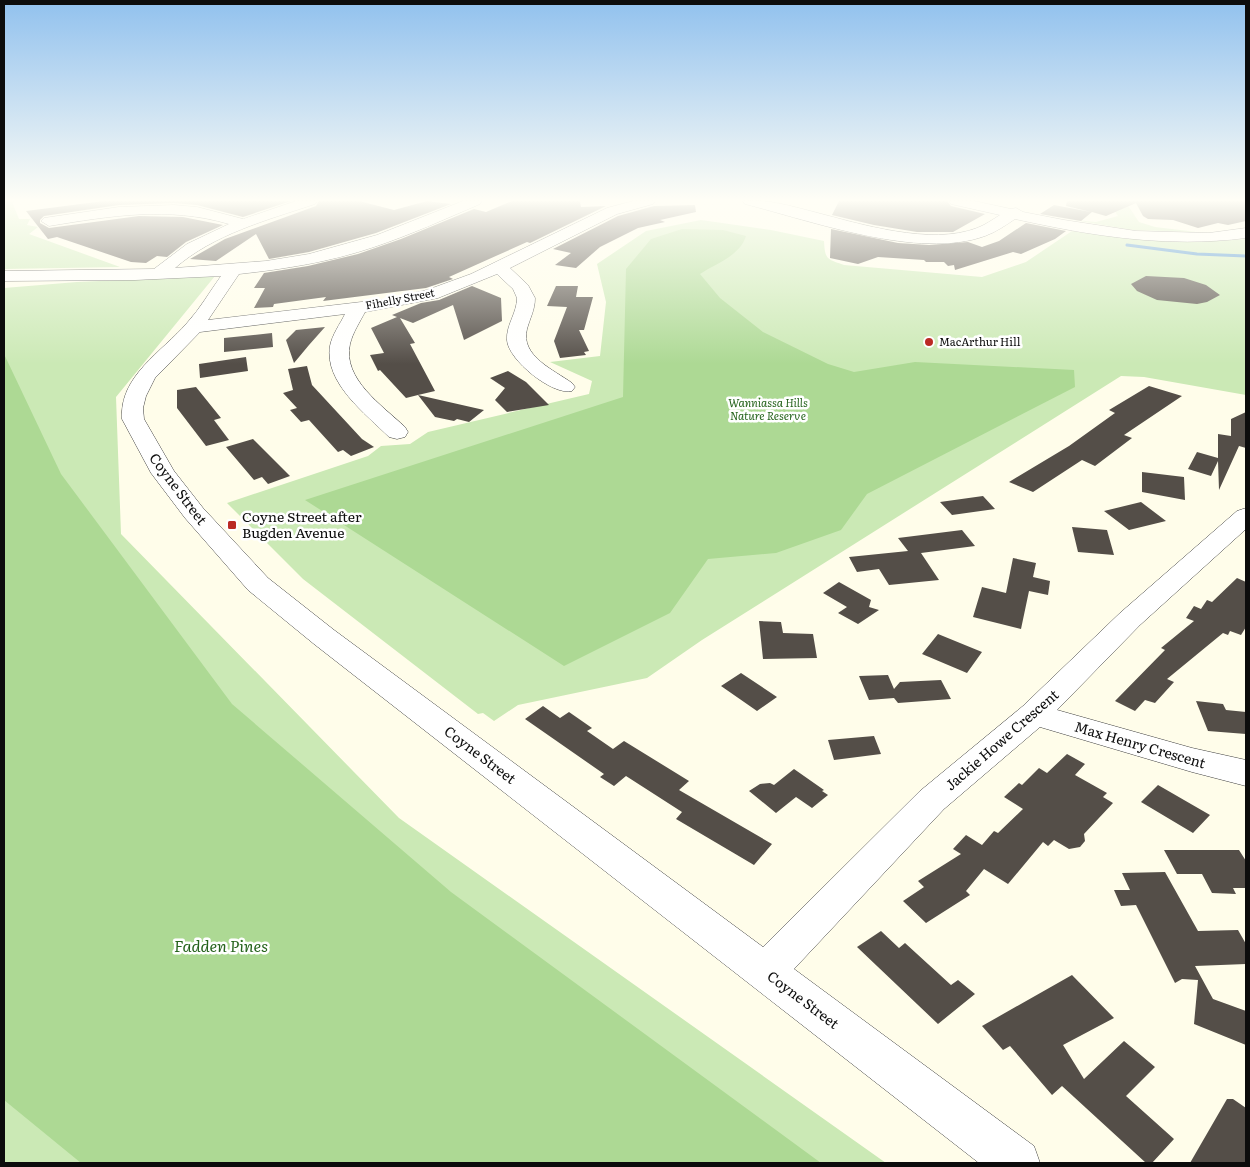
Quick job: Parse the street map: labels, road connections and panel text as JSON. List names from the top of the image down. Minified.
{"streets":{"street":["Fihelly Street","Coyne Street","Jackie Howe Crescent","Max Henry Crescent"]},"crossings":[["Fihelly Street","Coyne Street"],["Coyne Street","Jackie Howe Crescent"],["Jackie Howe Crescent","Max Henry Crescent"]],"parks":["Wanniassa Hills Nature Reserve","Fadden Pines"],"places":{"other":["MacArthur Hill"],"transit":["Coyne Street after Bugden Avenue"]}}
